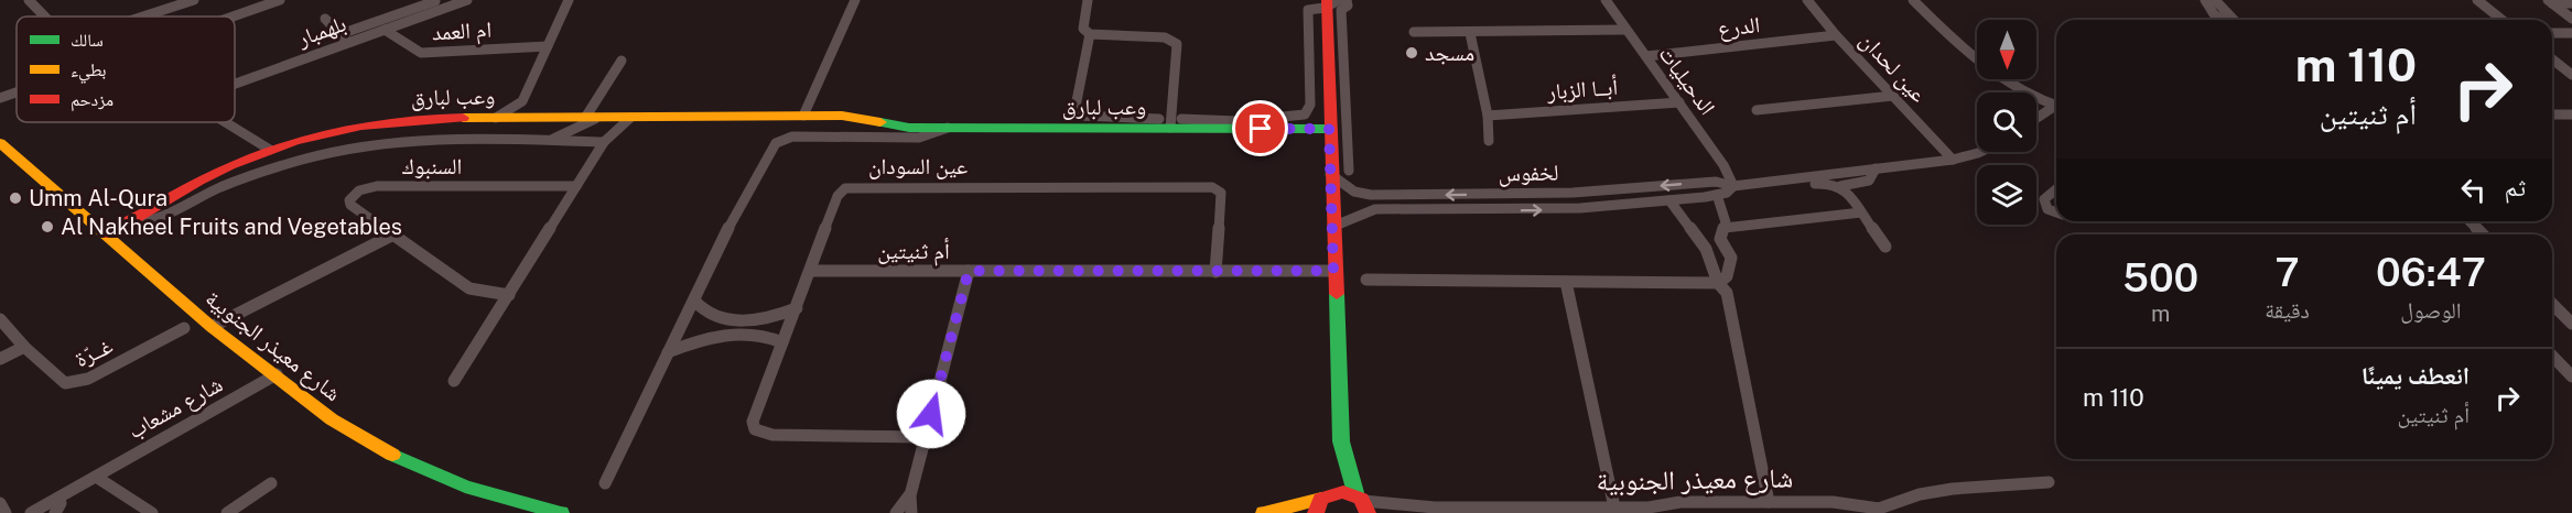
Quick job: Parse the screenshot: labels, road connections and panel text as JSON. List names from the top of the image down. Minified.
{"streets":{"street":["الدرع","بلهمبار","ام العمد","عين لحدان","الدحيليات","أبــا الزبار","وعب لبارق","السنبوك","عين السودان","لخفوس","أم ثنيتين","شارع معيذر الجنوبية","غــرّة","شارع مشعاب"]},"crossings":[["الدرع","عين لحدان"],["الدرع","الدحيليات"],["بلهمبار","ام العمد"],["عين لحدان","لخفوس"],["الدحيليات","أبــا الزبار"],["الدحيليات","لخفوس"],["وعب لبارق","شارع معيذر الجنوبية"],["عين السودان","أم ثنيتين"],["شارع معيذر الجنوبية","شارع مشعاب"]],"places":["مسجد","Umm Al-Qura","Al Nakheel Fruits and Vegetables"],"legend":["سالك","بطيء","مزدحم"],"north":"bottom","page":{"turn":["110 m","أم ثنيتين"],"then":"ثم","eta":["06:47","الوصول","7","دقيقة","500","m"],"list":[{"name":"انعطف يمينًا","note":"أم ثنيتين","value":"110 m"}]}}
